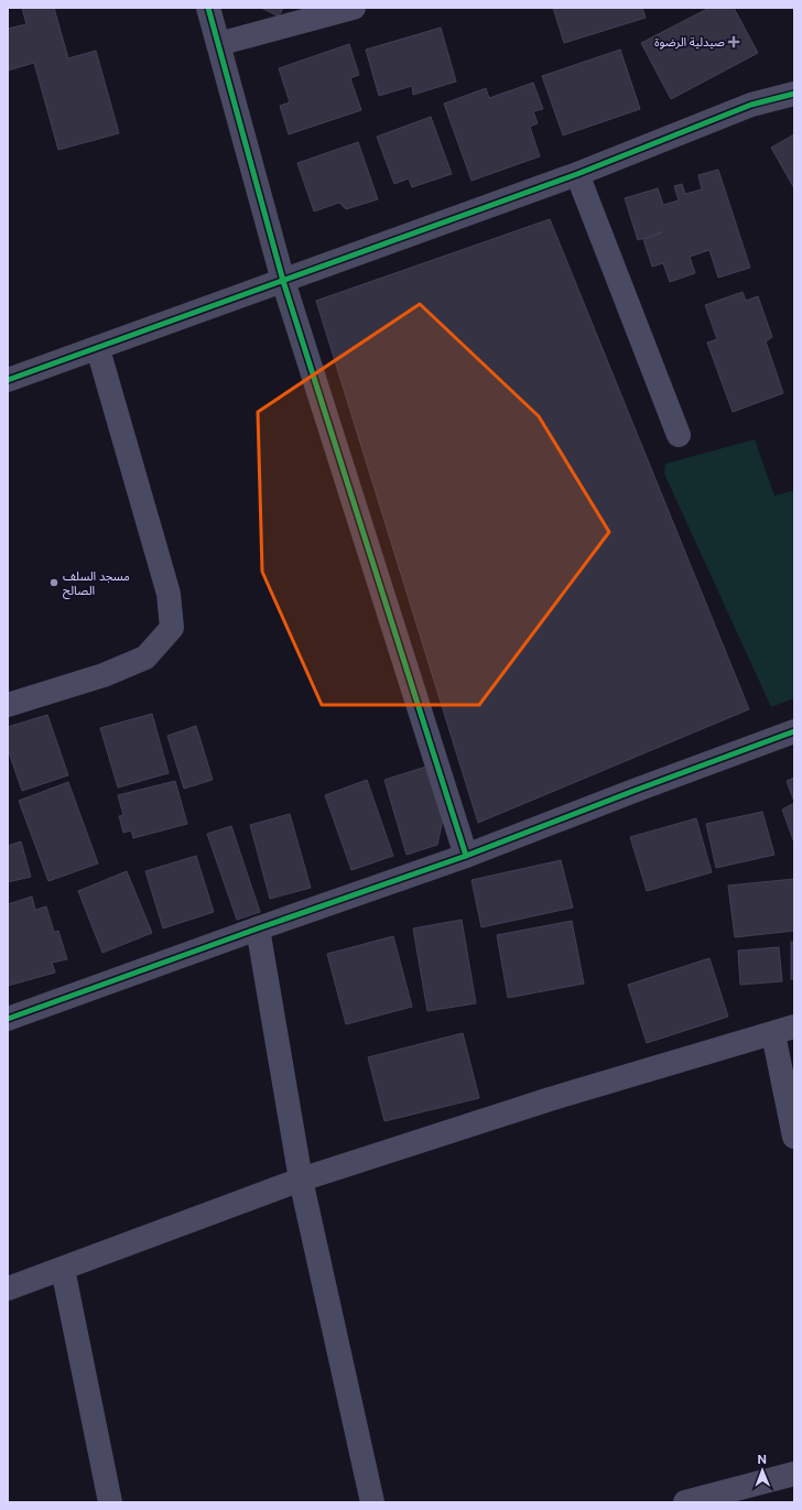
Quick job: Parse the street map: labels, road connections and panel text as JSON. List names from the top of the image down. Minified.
{"places":{"health":["صيدلية الرضوة"],"other":["مسجد السلف الصالح"]},"north":"top"}
